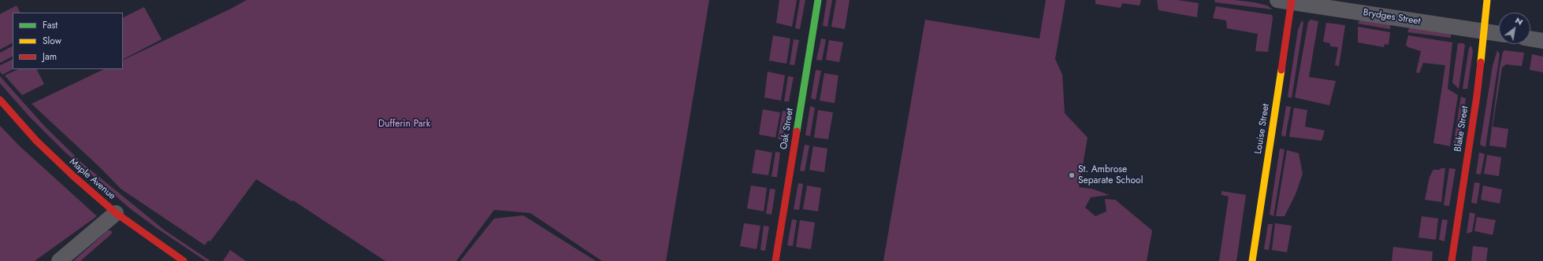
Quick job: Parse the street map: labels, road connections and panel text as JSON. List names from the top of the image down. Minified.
{"streets":{"street":["Brydges Street","Oak Street","Louise Street","Blake Street","Maple Avenue"]},"crossings":[["Brydges Street","Louise Street"],["Brydges Street","Blake Street"]],"parks":["Dufferin Park"],"places":["St. Ambrose Separate School"],"legend":["Fast","Slow","Jam"],"north":"top right"}
